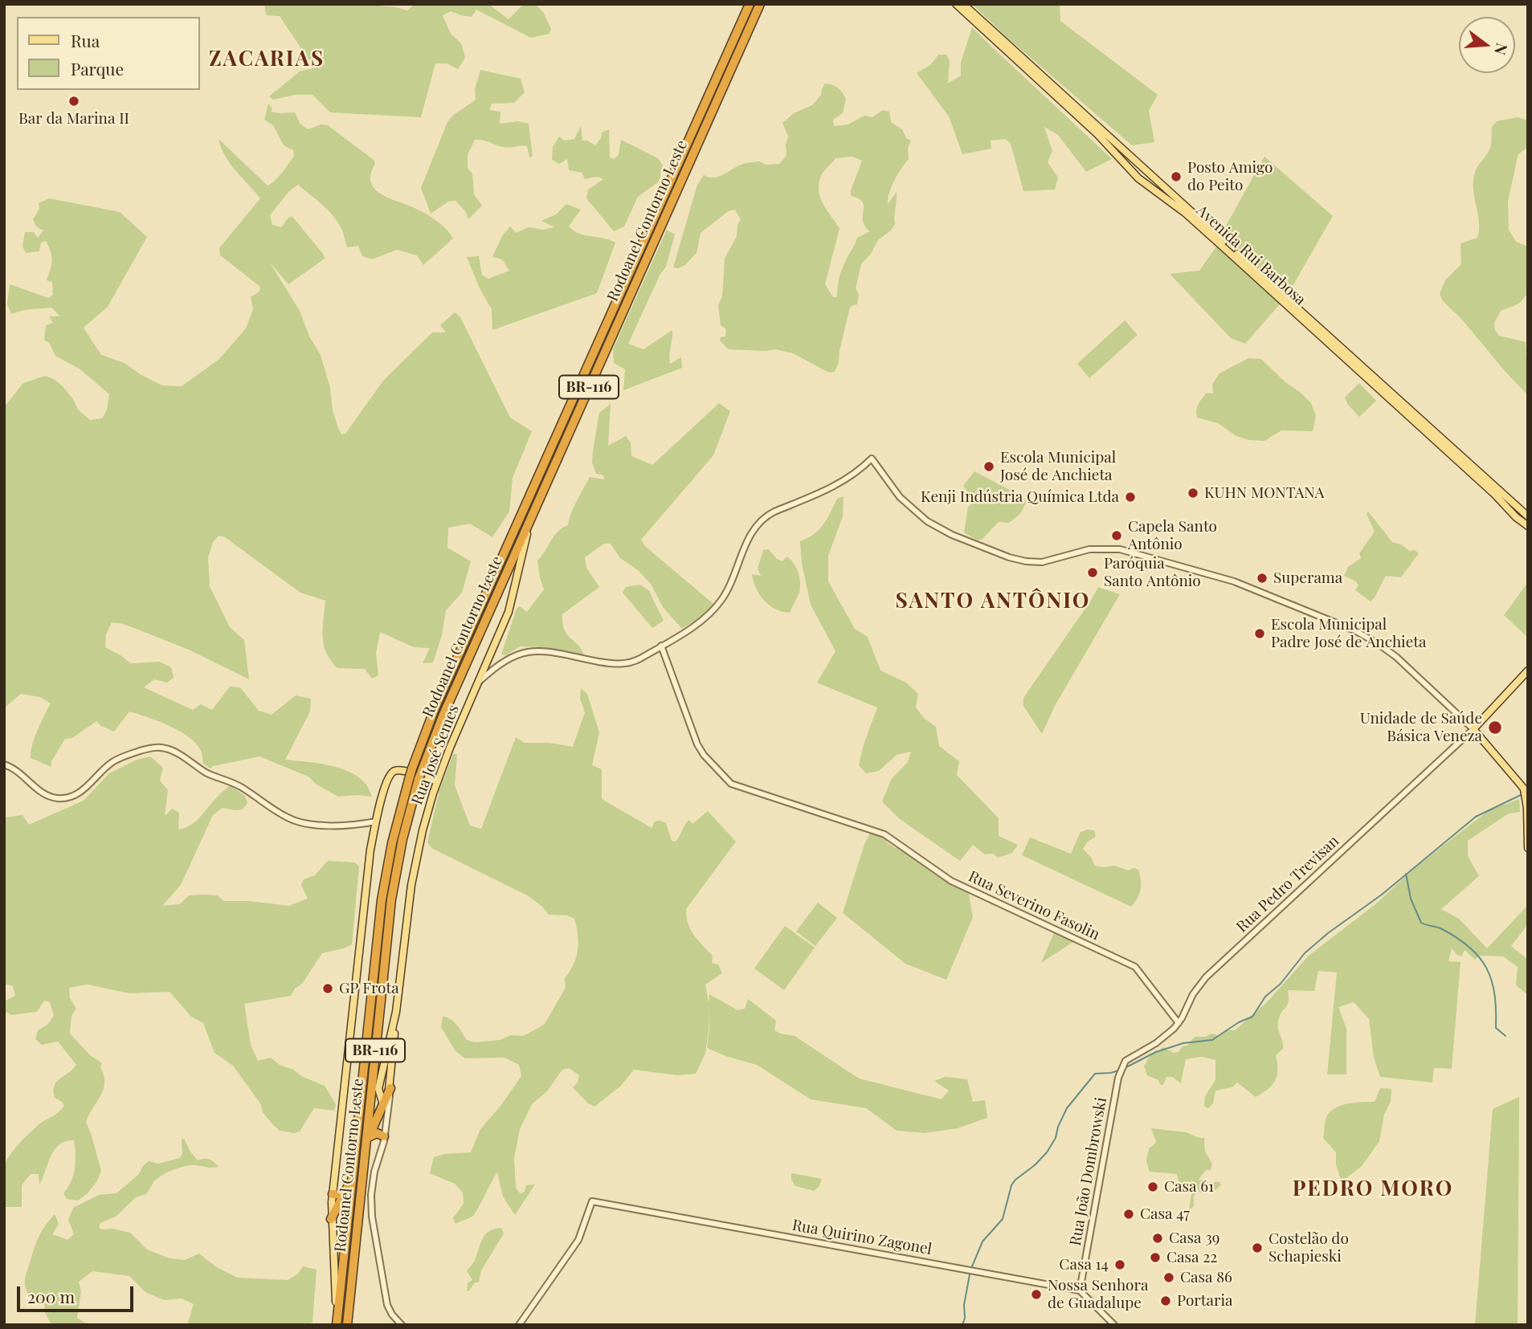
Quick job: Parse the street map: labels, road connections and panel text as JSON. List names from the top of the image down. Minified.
{"streets":{"highway":["Rodoanel Contorno Leste","BR-116"],"main road":["Avenida Rui Barbosa","Rua José Semes"],"street":["Rua Pedro Trevisan","Rua Severino Fasolin","Rua João Dombrowski","Rua Quirino Zagonel"]},"crossings":[["Rodoanel Contorno Leste","Rua José Semes"],["Rua Pedro Trevisan","Rua Severino Fasolin"],["Rua Pedro Trevisan","Rua João Dombrowski"],["Rua João Dombrowski","Rua Quirino Zagonel"]],"districts":["ZACARIAS","SANTO ANTÔNIO","PEDRO MORO"],"places":["Bar da Marina II","Posto Amigo do Peito","Escola Municipal José de Anchieta","KUHN MONTANA","Kenji Indústria Química Ltda","Capela Santo Antônio","Paróquia Santo Antônio","Superama","Escola Municipal Padre José de Anchieta","Unidade de Saúde Básica Veneza","GP Frota","Casa 61","Casa 47","Casa 39","Costelão do Schapieski","Casa 22","Casa 14","Casa 86","Nossa Senhora de Guadalupe","Portaria"],"legend":["Rua","Parque"],"scale_bar":"200 m","north":"right"}
